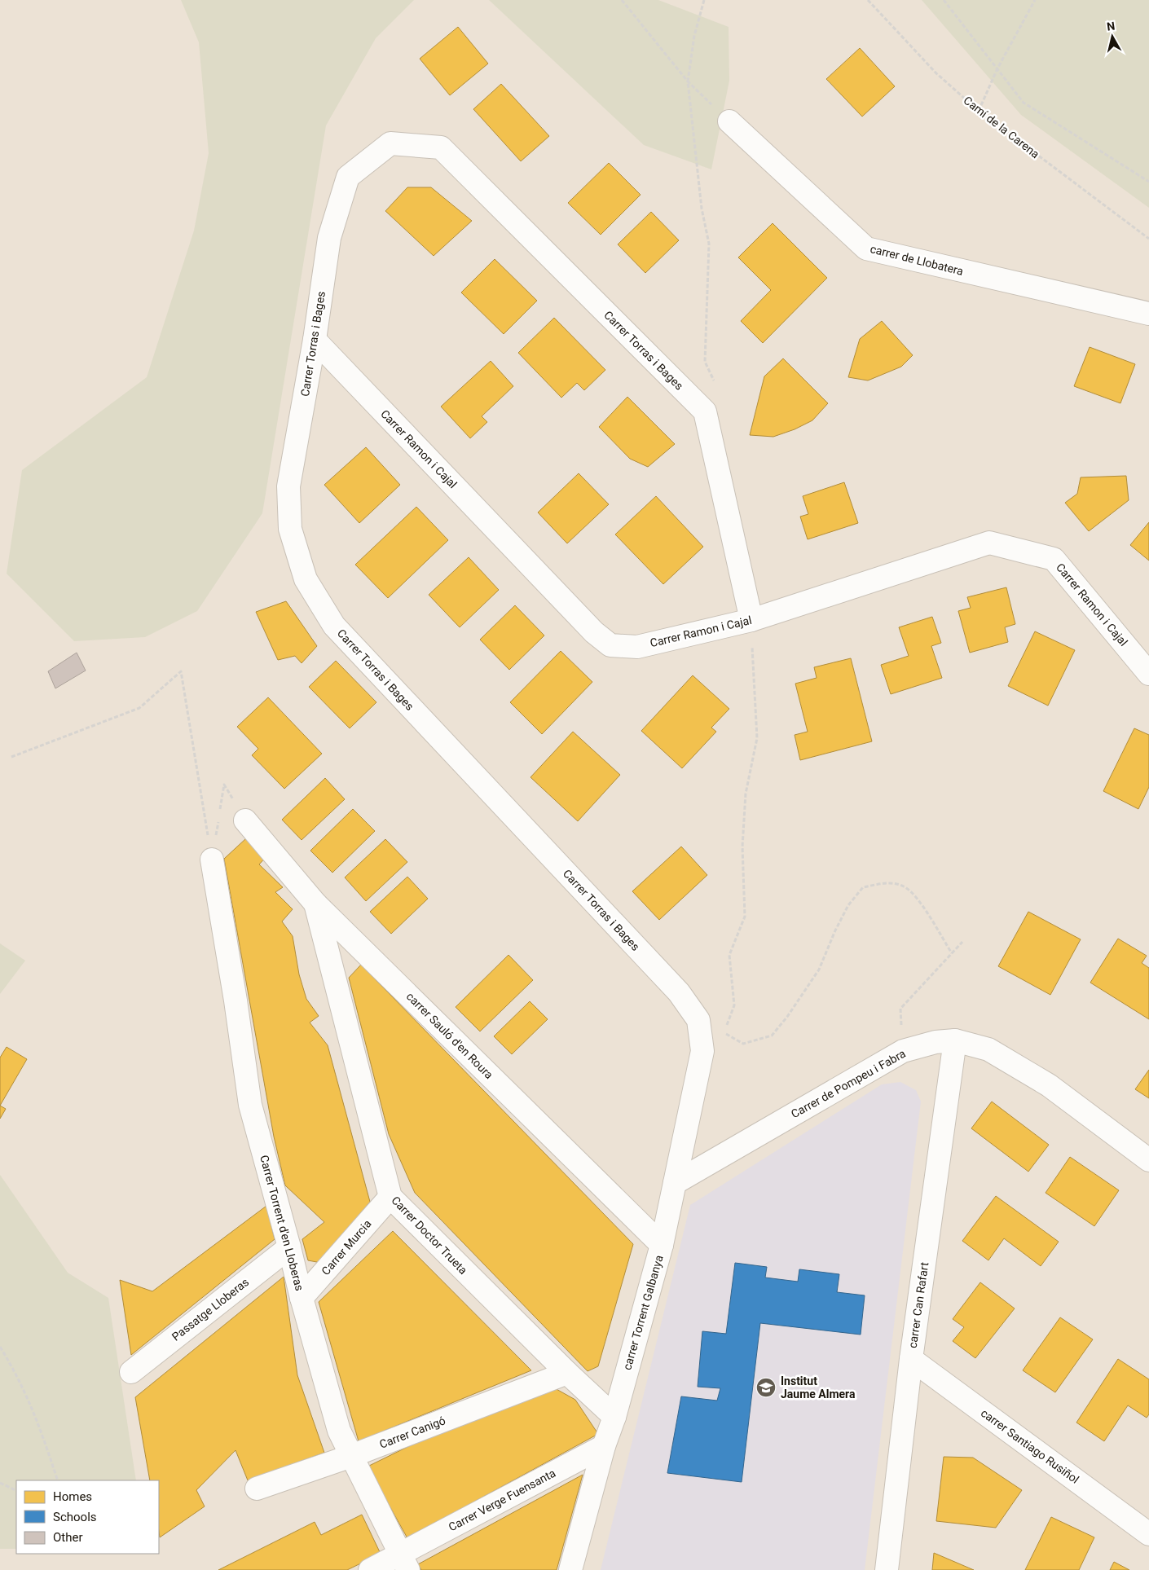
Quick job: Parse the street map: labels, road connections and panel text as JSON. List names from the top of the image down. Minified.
{"streets":{"street":["carrer de Llobatera","Carrer Torras i Bages","Carrer Ramon i Cajal","carrer Sauló d'en Roura","Carrer de Pompeu i Fabra","Carrer Torrent d'en Lloberas","Carrer Doctor Trueta","Carrer Murcia","carrer Can Rafart","Passatge Lloberas","carrer Torrent Galbanya","Carrer Canigó","carrer Santiago Rusiñol","Carrer Verge Fuensanta"],"path":["Camí de la Carena"]},"crossings":[["Carrer Torras i Bages","Carrer Ramon i Cajal"],["Carrer Torras i Bages","carrer Torrent Galbanya"],["carrer Sauló d'en Roura","Carrer Doctor Trueta"],["carrer Sauló d'en Roura","carrer Torrent Galbanya"],["Carrer de Pompeu i Fabra","carrer Can Rafart"],["Carrer de Pompeu i Fabra","carrer Torrent Galbanya"],["Carrer Torrent d'en Lloberas","Carrer Murcia"],["Carrer Torrent d'en Lloberas","Passatge Lloberas"],["Carrer Torrent d'en Lloberas","Carrer Canigó"],["Carrer Torrent d'en Lloberas","Carrer Verge Fuensanta"],["Carrer Doctor Trueta","Carrer Murcia"],["Carrer Doctor Trueta","carrer Torrent Galbanya"],["Carrer Doctor Trueta","Carrer Canigó"],["carrer Can Rafart","carrer Santiago Rusiñol"],["carrer Torrent Galbanya","Carrer Verge Fuensanta"]],"places":{"school or university":["Institut Jaume Almera"]},"legend":["Homes","Schools","Other"],"north":"top"}
